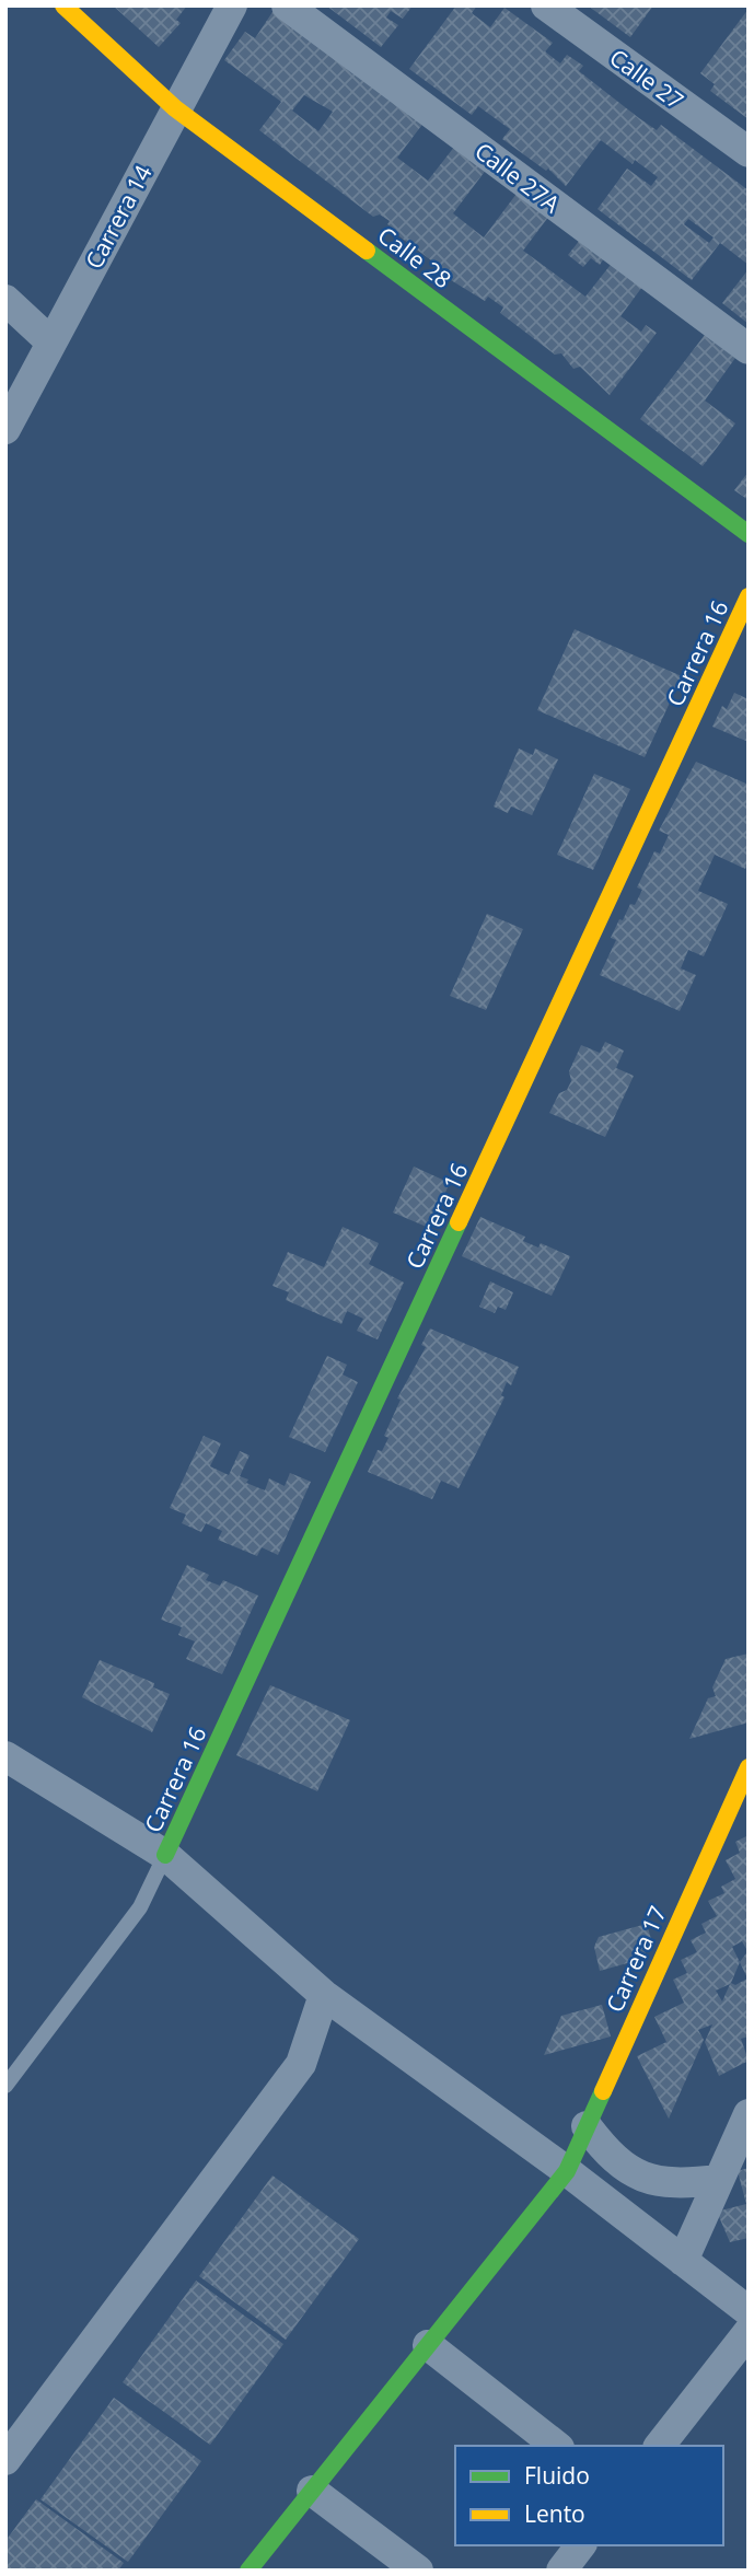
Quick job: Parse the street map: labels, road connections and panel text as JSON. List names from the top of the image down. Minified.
{"streets":{"street":["Calle 27","Calle 27A","Carrera 14","Calle 28","Carrera 16","Carrera 17"]},"crossings":[["Carrera 14","Calle 28"]],"legend":["Fluido","Lento"]}
